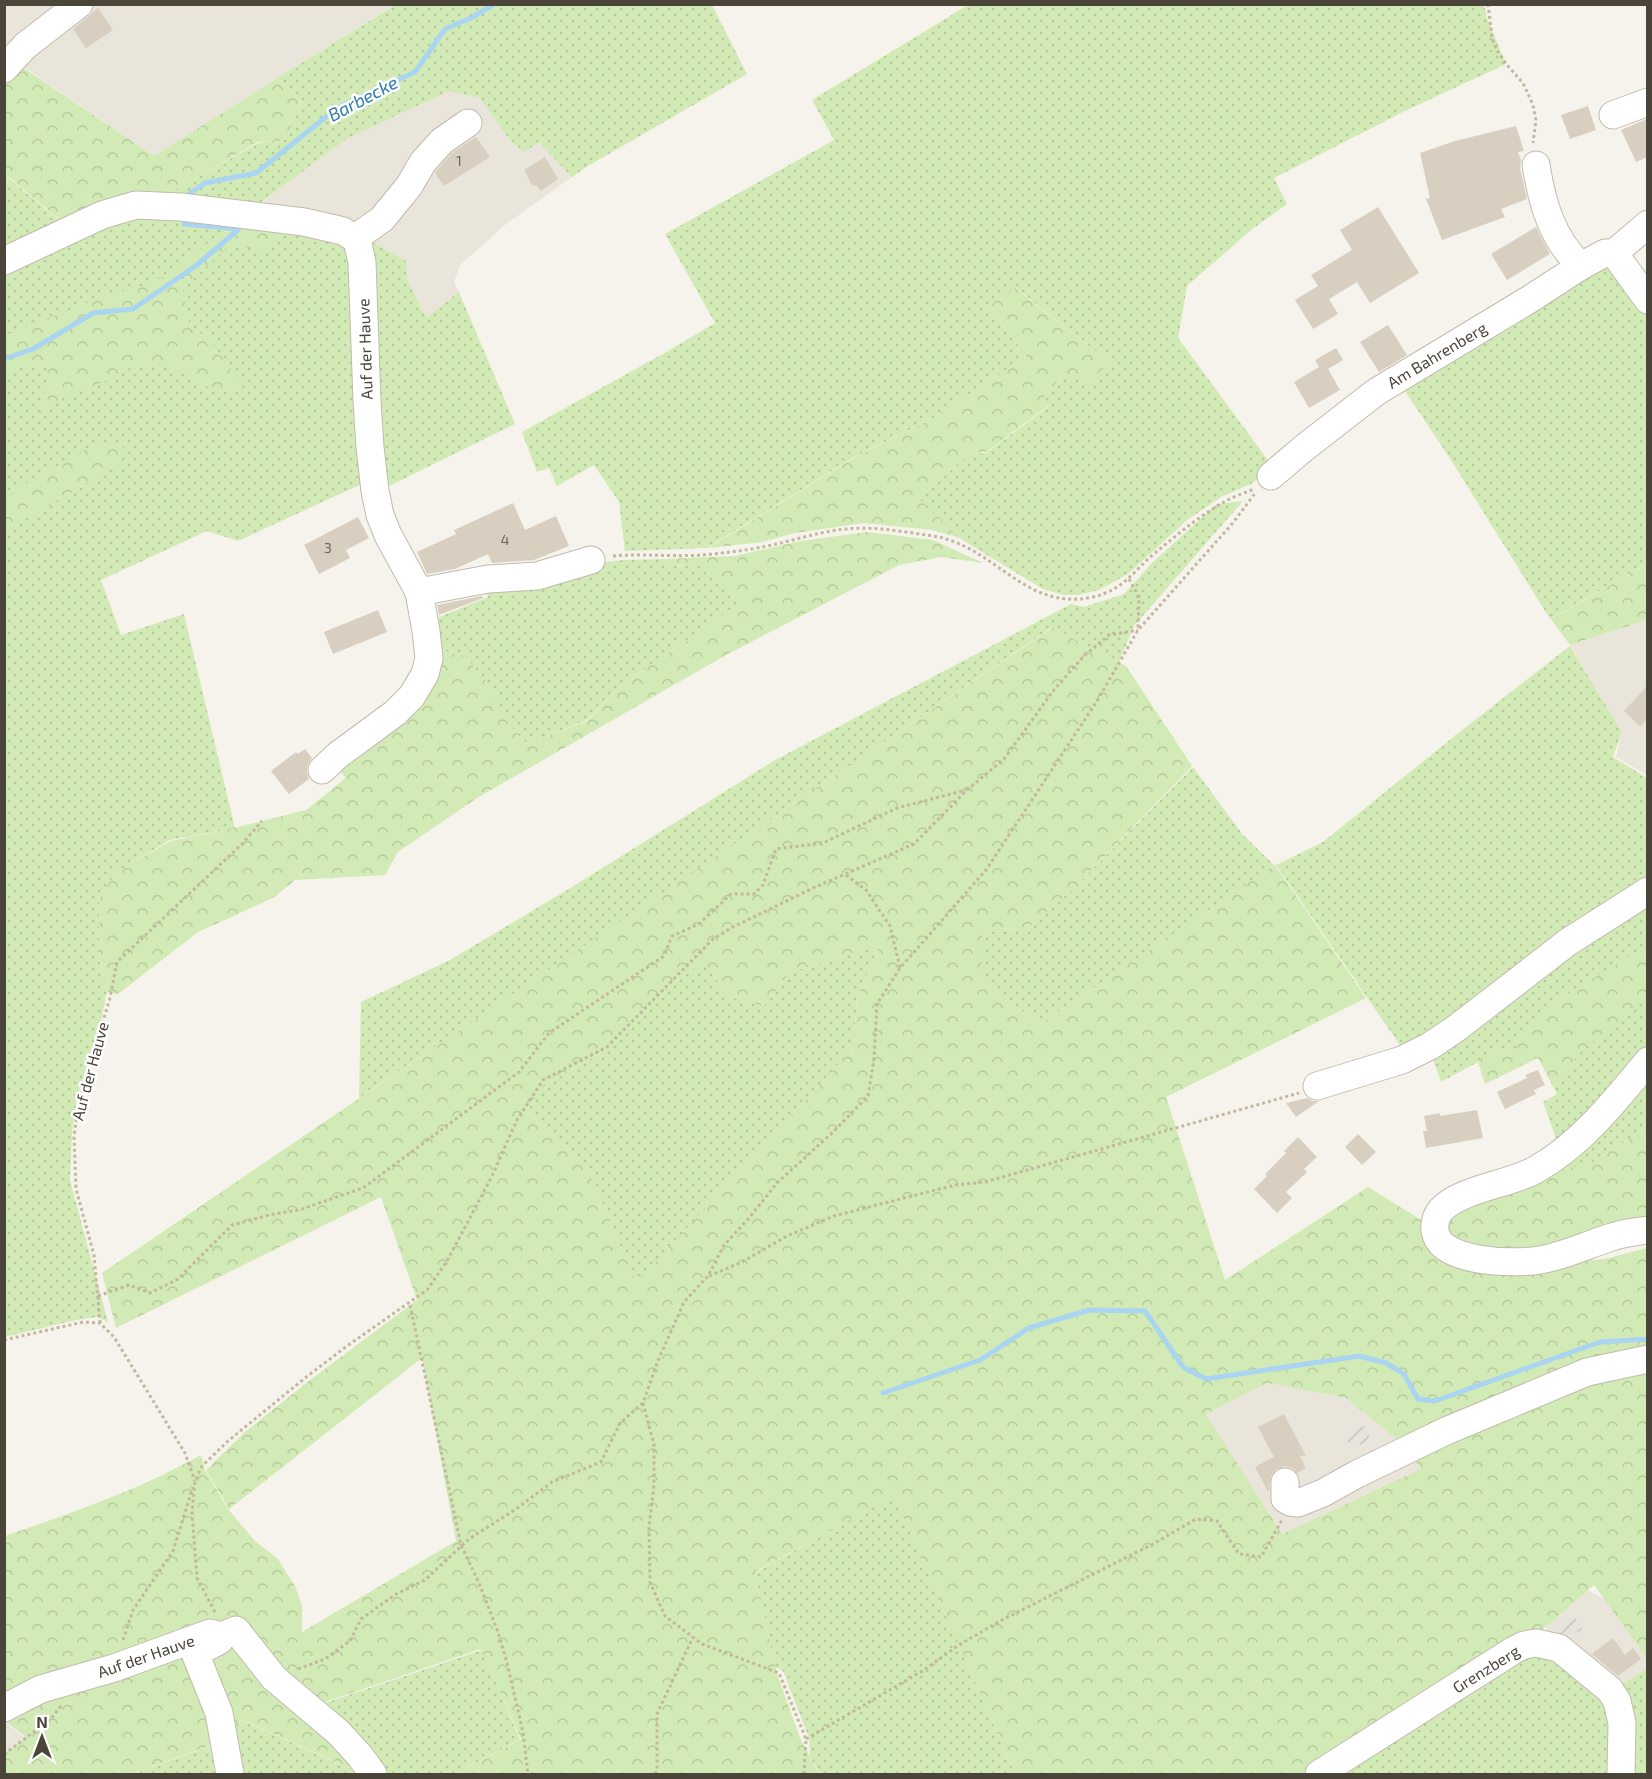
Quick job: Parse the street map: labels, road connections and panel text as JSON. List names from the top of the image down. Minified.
{"streets":{"street":["Auf der Hauve","Am Bahrenberg","Grenzberg"]},"water":["Barbecke"],"house_numbers":["1","4","3"],"north":"top"}
